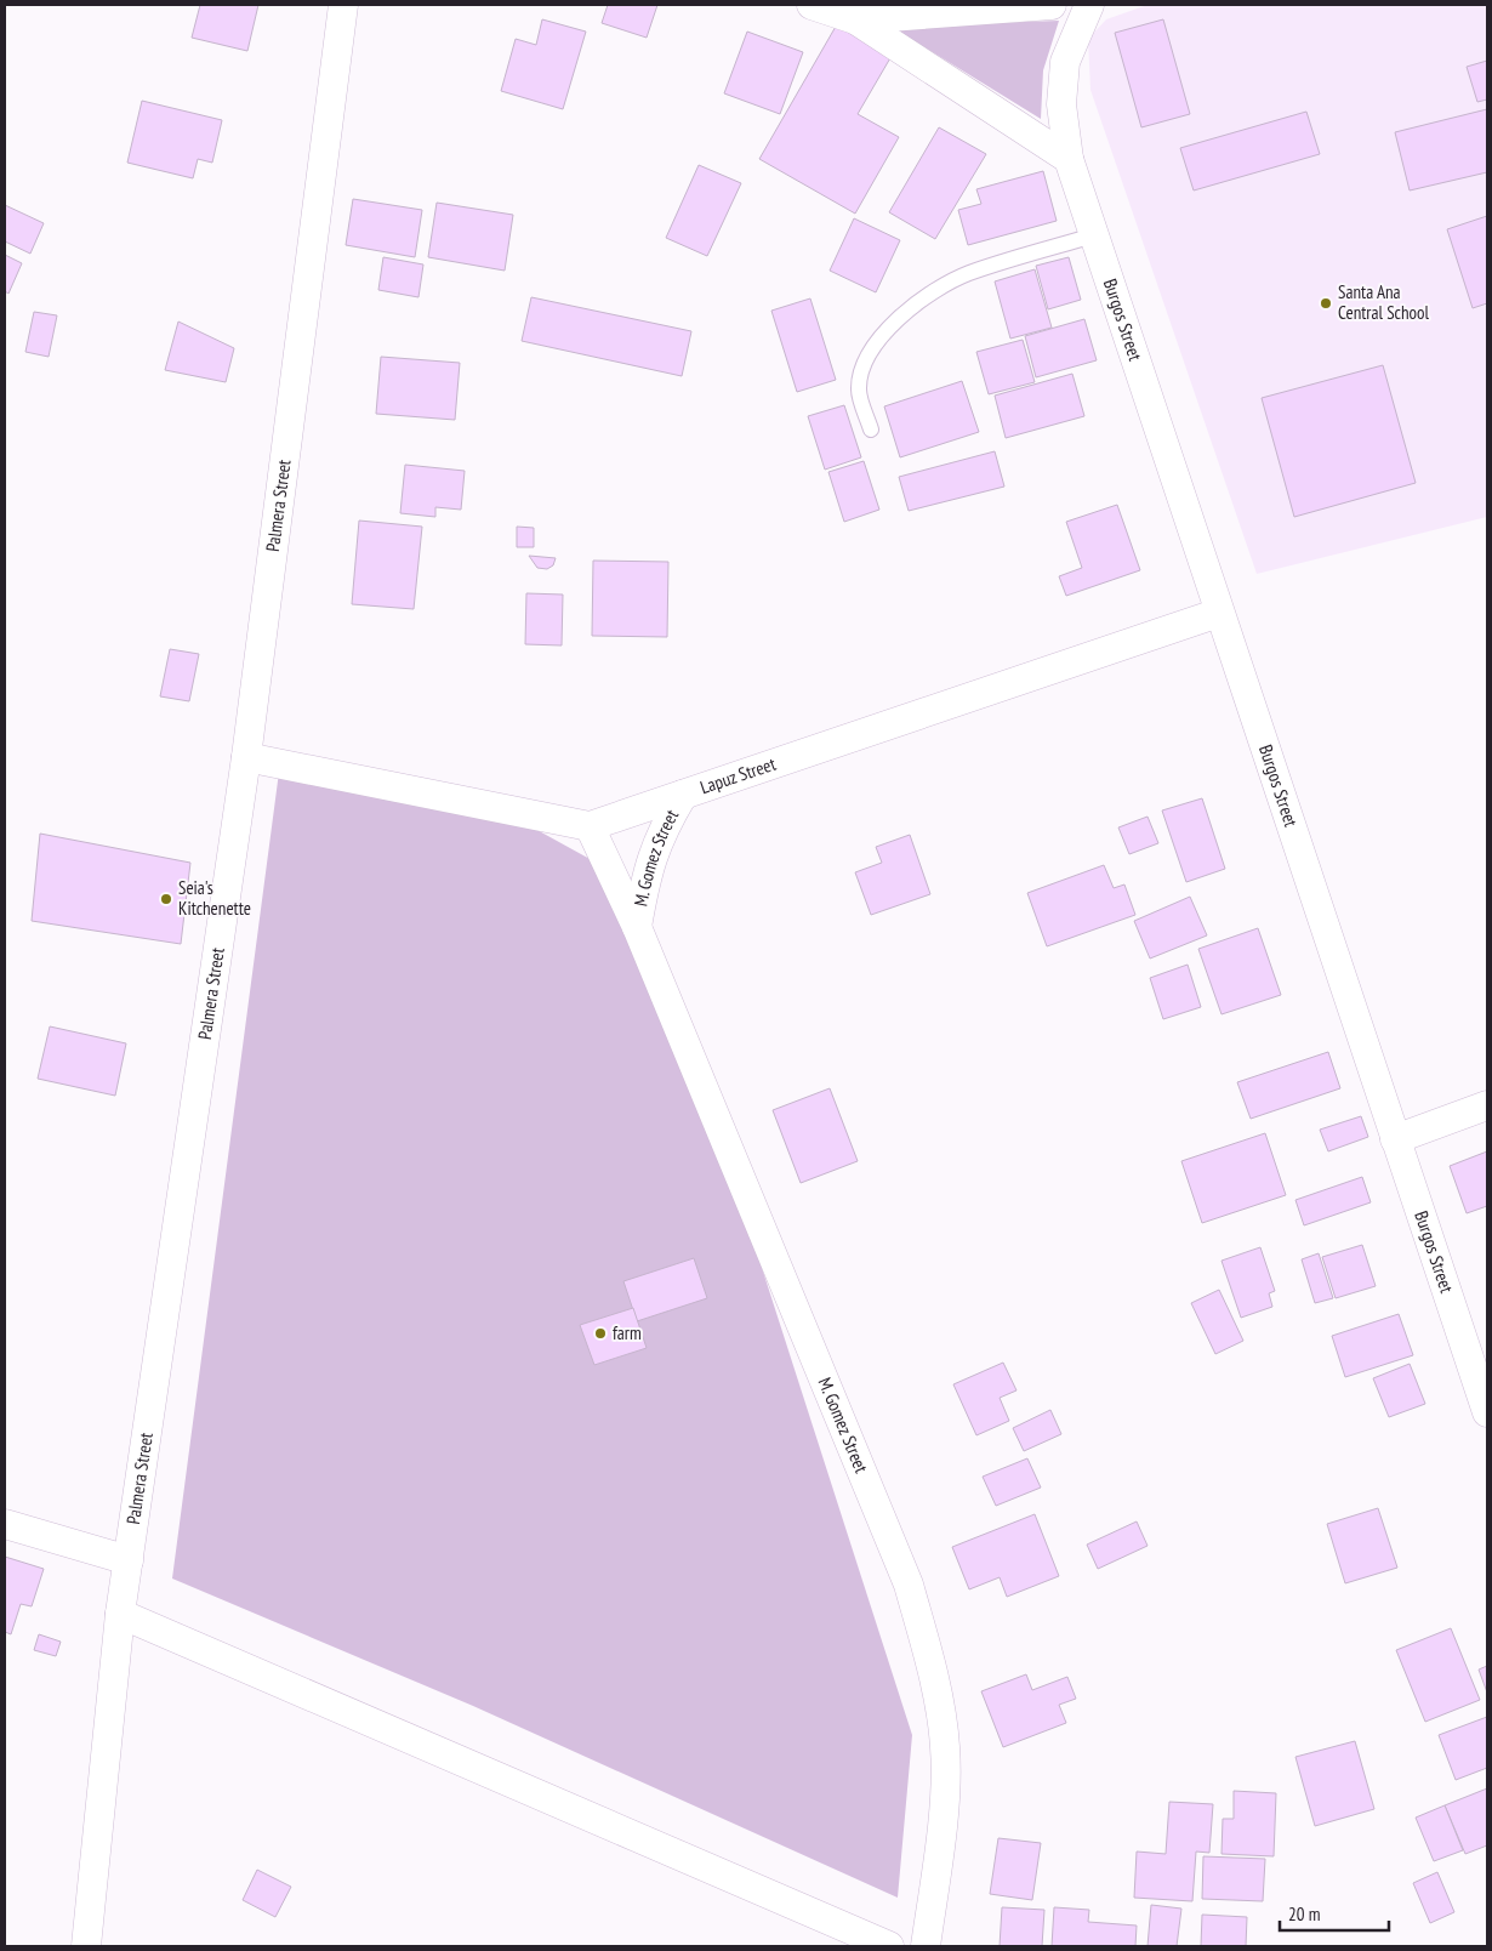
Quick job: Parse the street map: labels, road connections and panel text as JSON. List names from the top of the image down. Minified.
{"streets":{"street":["Burgos Street","Palmera Street","Lapuz Street","M. Gomez Street"]},"crossings":[["Burgos Street","Lapuz Street"],["Lapuz Street","M. Gomez Street"]],"places":["Santa Ana Central School","Seia's Kitchenette","farm"],"scale_bar":"20 m"}
